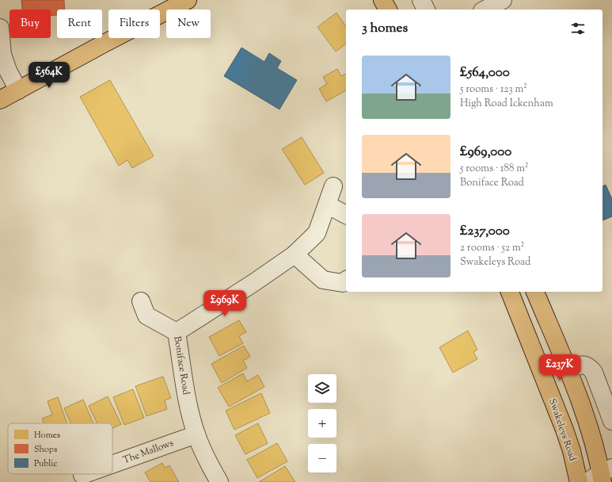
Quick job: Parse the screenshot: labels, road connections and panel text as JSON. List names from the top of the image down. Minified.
{"streets":{"main road":["Swakeleys Road"],"street":["Boniface Road","The Mallows"]},"crossings":[["Boniface Road","The Mallows"]],"legend":["Homes","Shops","Public"],"page":{"chip":["Buy","Rent","Filters","New"],"heading":"3 homes","list":[{"name":"£564,000","note":"5 rooms · 123 m² · High Road Ickenham"},{"name":"£969,000","note":"5 rooms · 188 m² · Boniface Road"},{"name":"£237,000","note":"2 rooms · 52 m² · Swakeleys Road"}],"price":["£564K","£969K","£237K"],"map_buttons":["+","−"]}}
